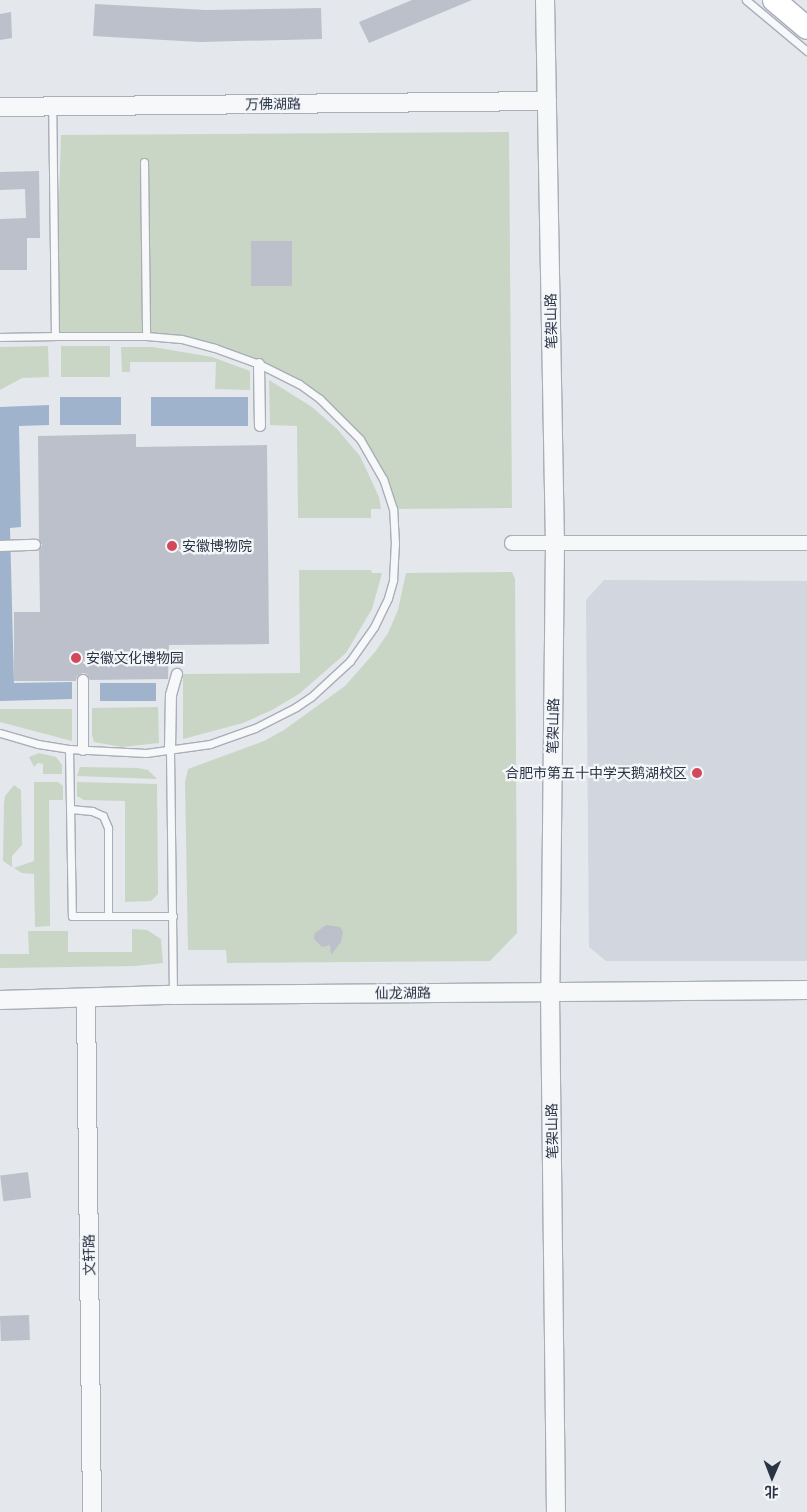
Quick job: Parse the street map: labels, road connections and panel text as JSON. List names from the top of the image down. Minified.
{"streets":{"street":["万佛湖路","笔架山路","仙龙湖路","文轩路"]},"crossings":[["万佛湖路","笔架山路"],["笔架山路","仙龙湖路"],["仙龙湖路","文轩路"]],"places":["安徽博物院","安徽文化博物园","合肥市第五十中学天鹅湖校区"],"north":"bottom"}
